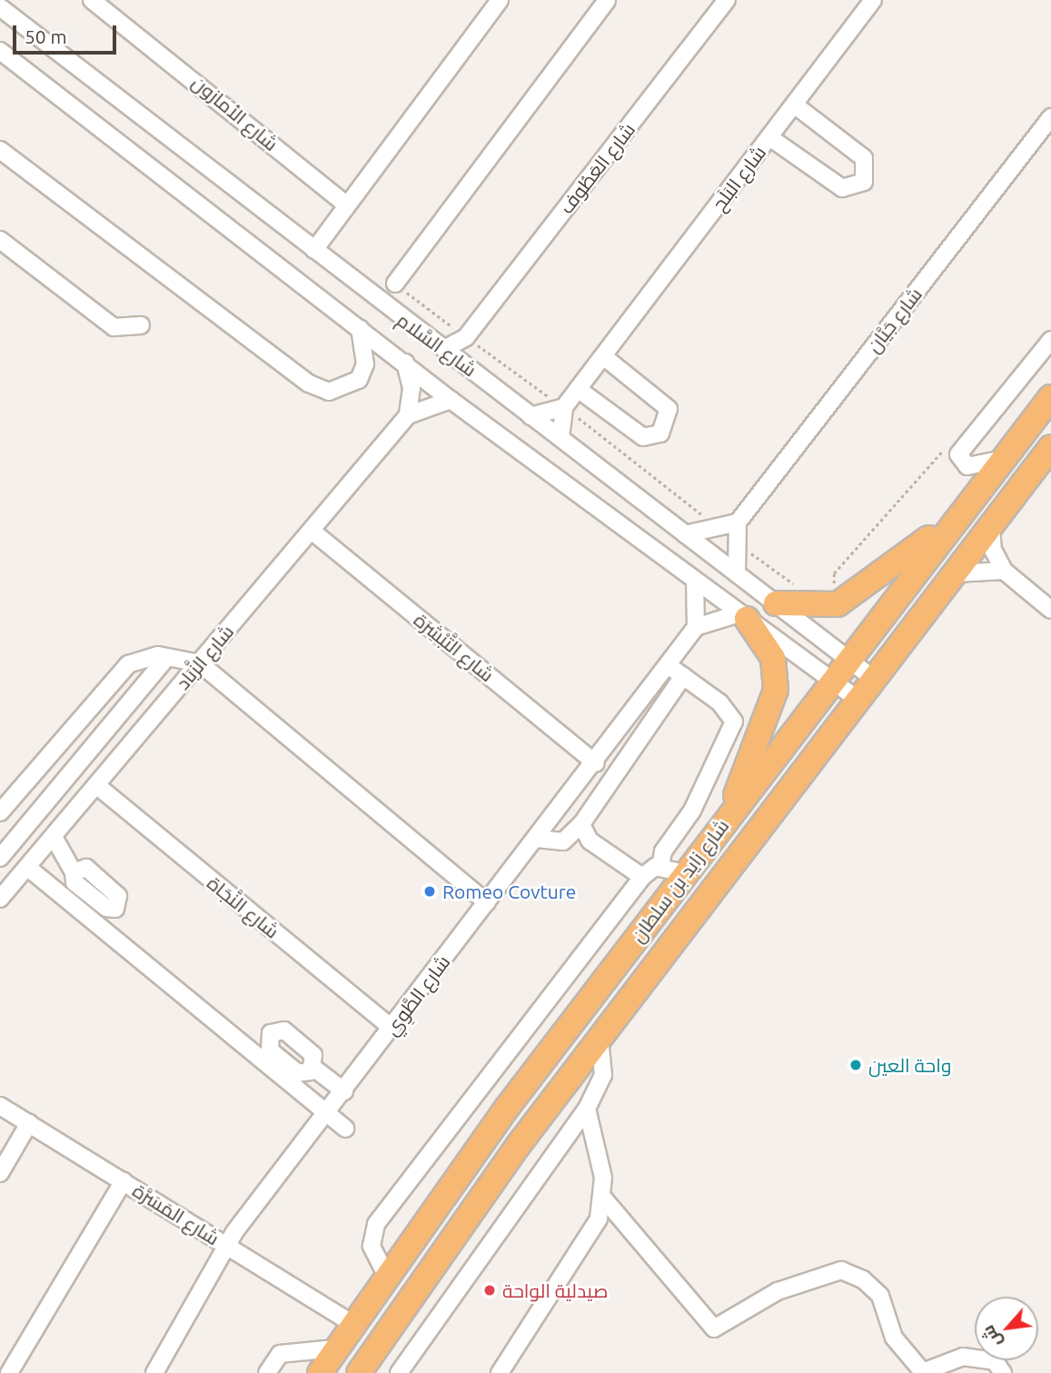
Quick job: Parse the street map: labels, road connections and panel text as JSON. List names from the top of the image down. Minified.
{"streets":{"highway":["شارع زايد بن سلطان"],"street":["شارع الأمازون","شارع العَطُوف","شارع البَلَح","شارع جَيَّان","شارع السَّلام","شارع التَّبْشِرَة","شارع الزَّبَاد","شارع النَّجَاة","شارع الطَّوِي","شارع المَسَرَّة"]},"crossings":[["شارع العَطُوف","شارع السَّلام"],["شارع جَيَّان","شارع السَّلام"],["شارع السَّلام","شارع زايد بن سلطان"],["شارع التَّبْشِرَة","شارع الزَّبَاد"],["شارع التَّبْشِرَة","شارع الطَّوِي"],["شارع الزَّبَاد","شارع النَّجَاة"],["شارع زايد بن سلطان","شارع المَسَرَّة"],["شارع النَّجَاة","شارع الطَّوِي"],["شارع الطَّوِي","شارع المَسَرَّة"]],"places":["Romeo Covture","واحة العين","صيدلية الواحة"],"scale_bar":"50 m","north":"bottom left"}
